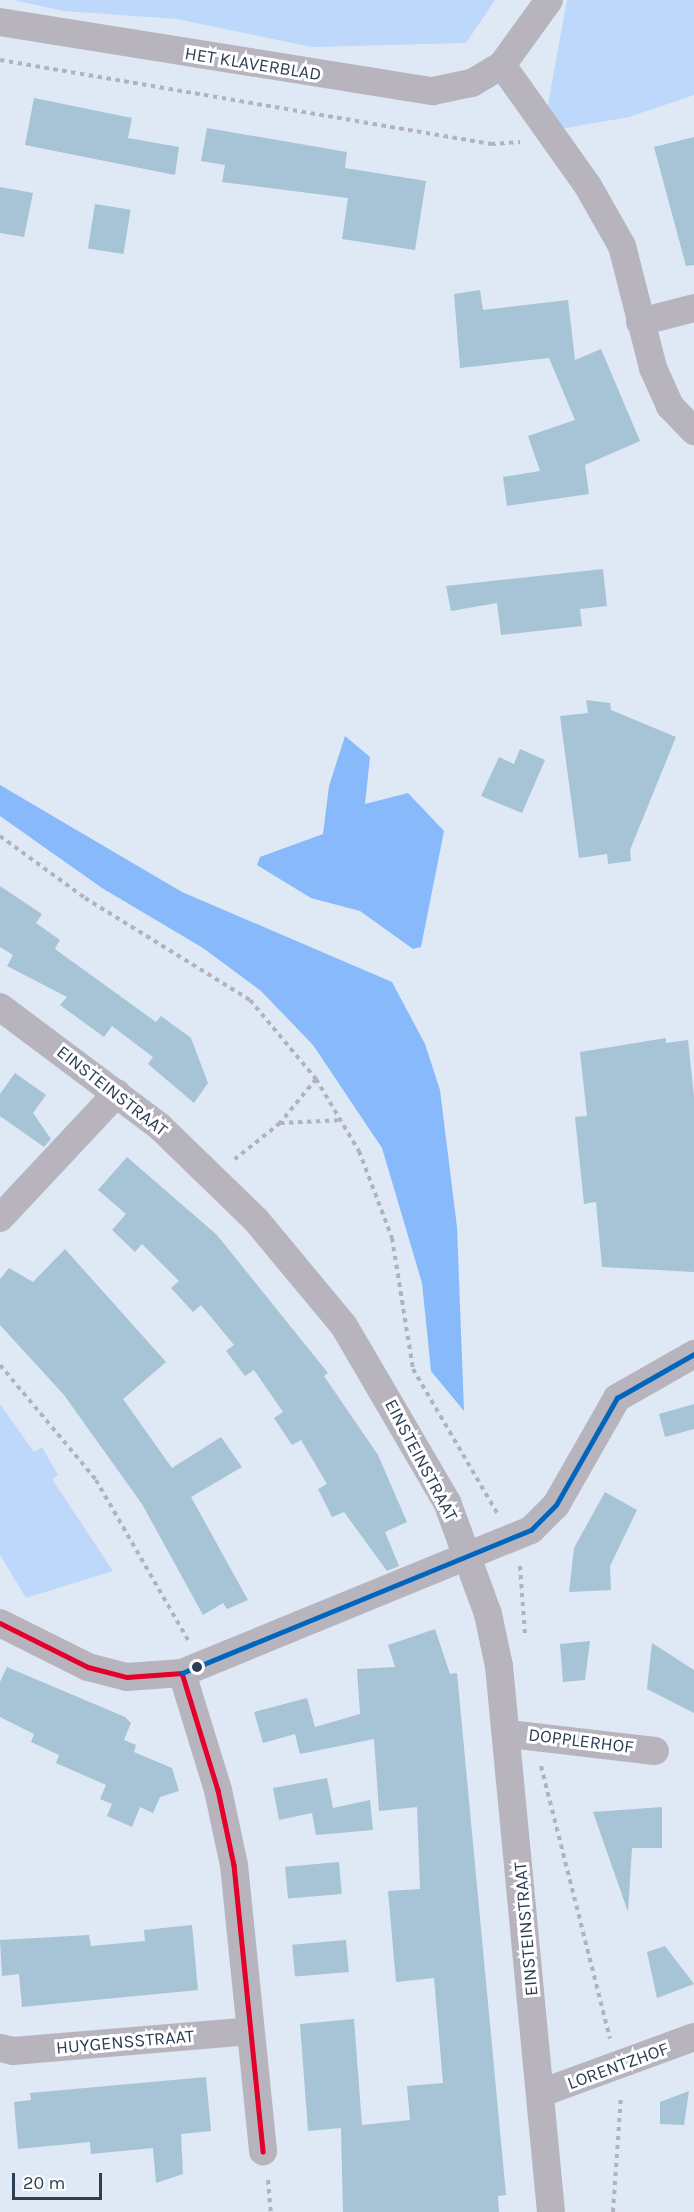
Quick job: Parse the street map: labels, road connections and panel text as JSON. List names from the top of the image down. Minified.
{"streets":{"street":["HET KLAVERBLAD","EINSTEINSTRAAT","DOPPLERHOF","HUYGENSSTRAAT","LORENTZHOF"]},"crossings":[["EINSTEINSTRAAT","DOPPLERHOF"],["EINSTEINSTRAAT","LORENTZHOF"]],"scale_bar":"20 m"}
